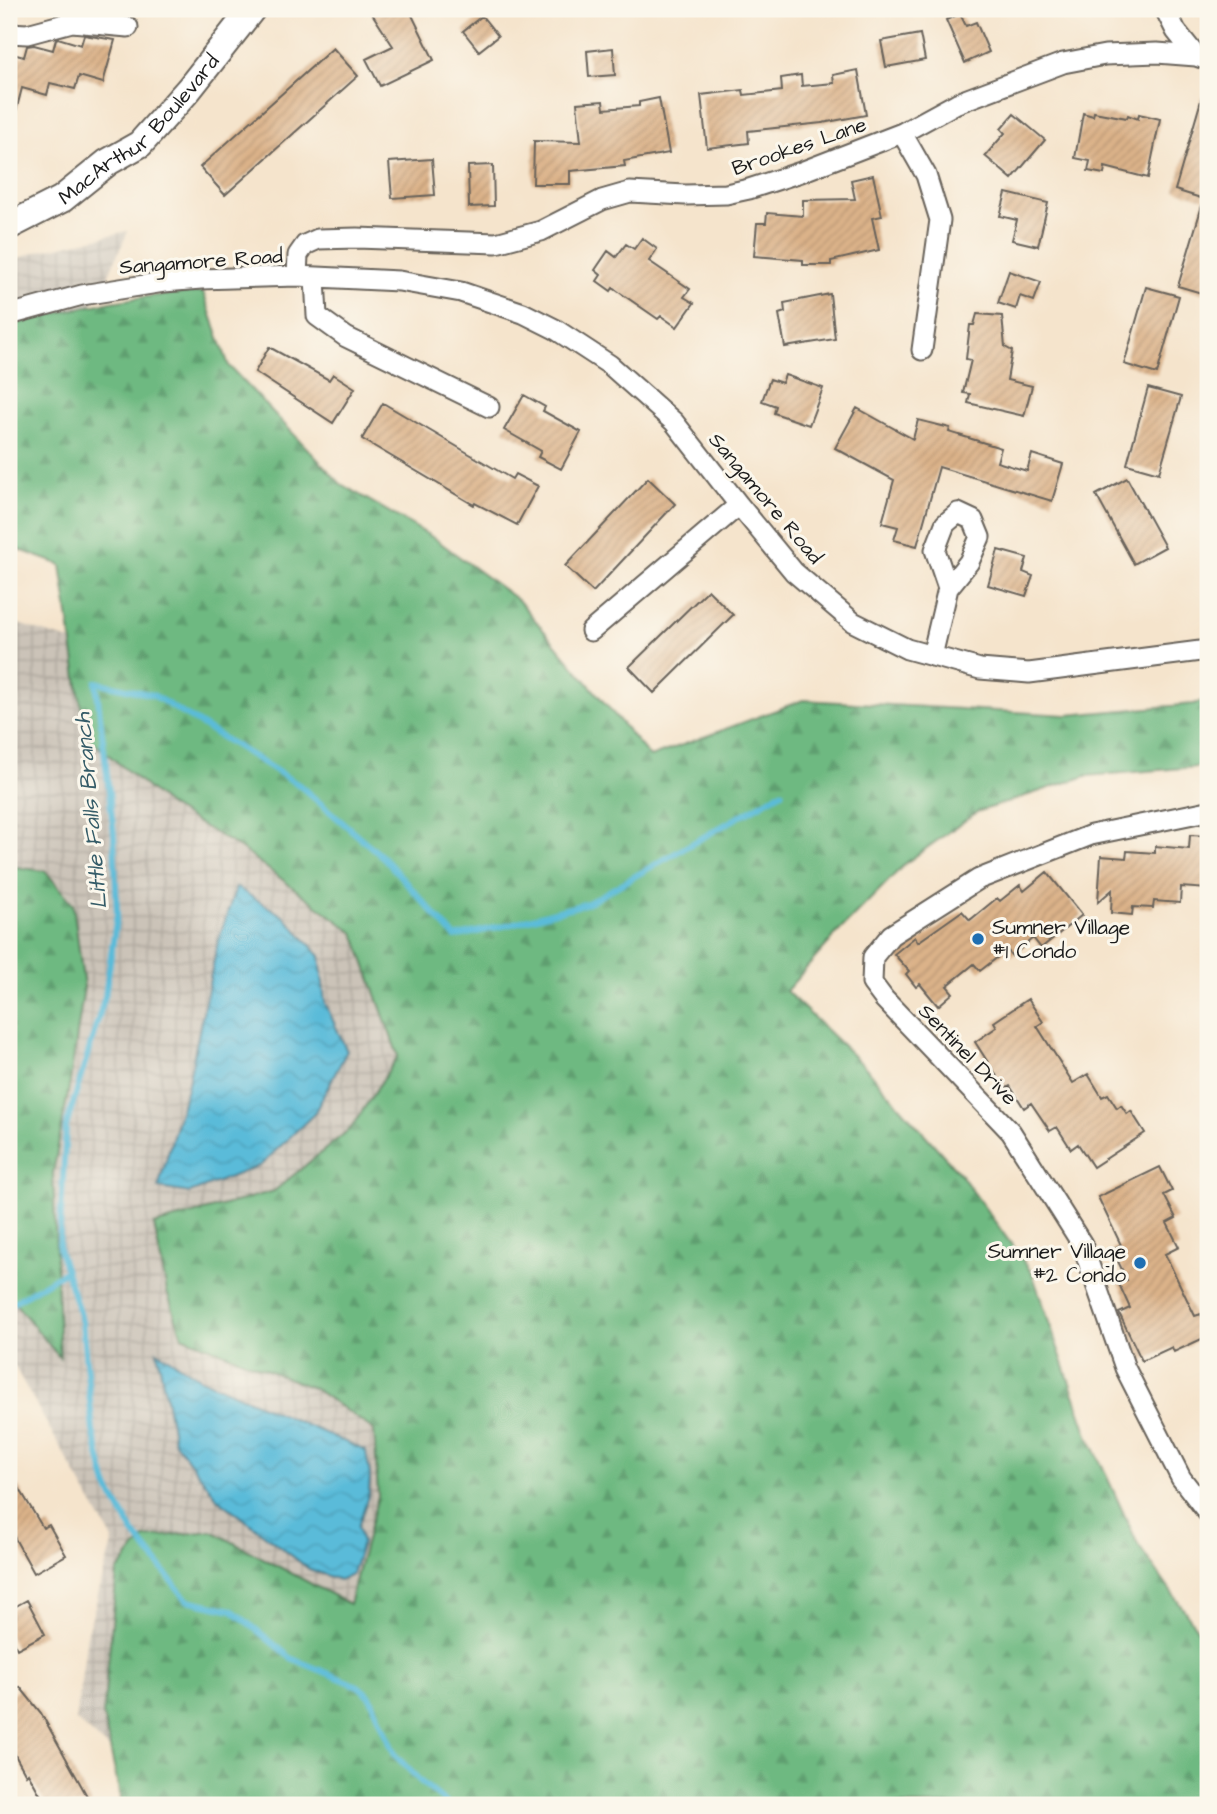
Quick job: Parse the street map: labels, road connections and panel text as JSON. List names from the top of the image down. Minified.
{"streets":{"main road":["MacArthur Boulevard"],"street":["Brookes Lane","Sangamore Road","Sentinel Drive"]},"crossings":[["Brookes Lane","Sangamore Road"]],"water":["Little Falls Branch"],"places":["Sumner Village #1 Condo","Sumner Village #2 Condo"]}
